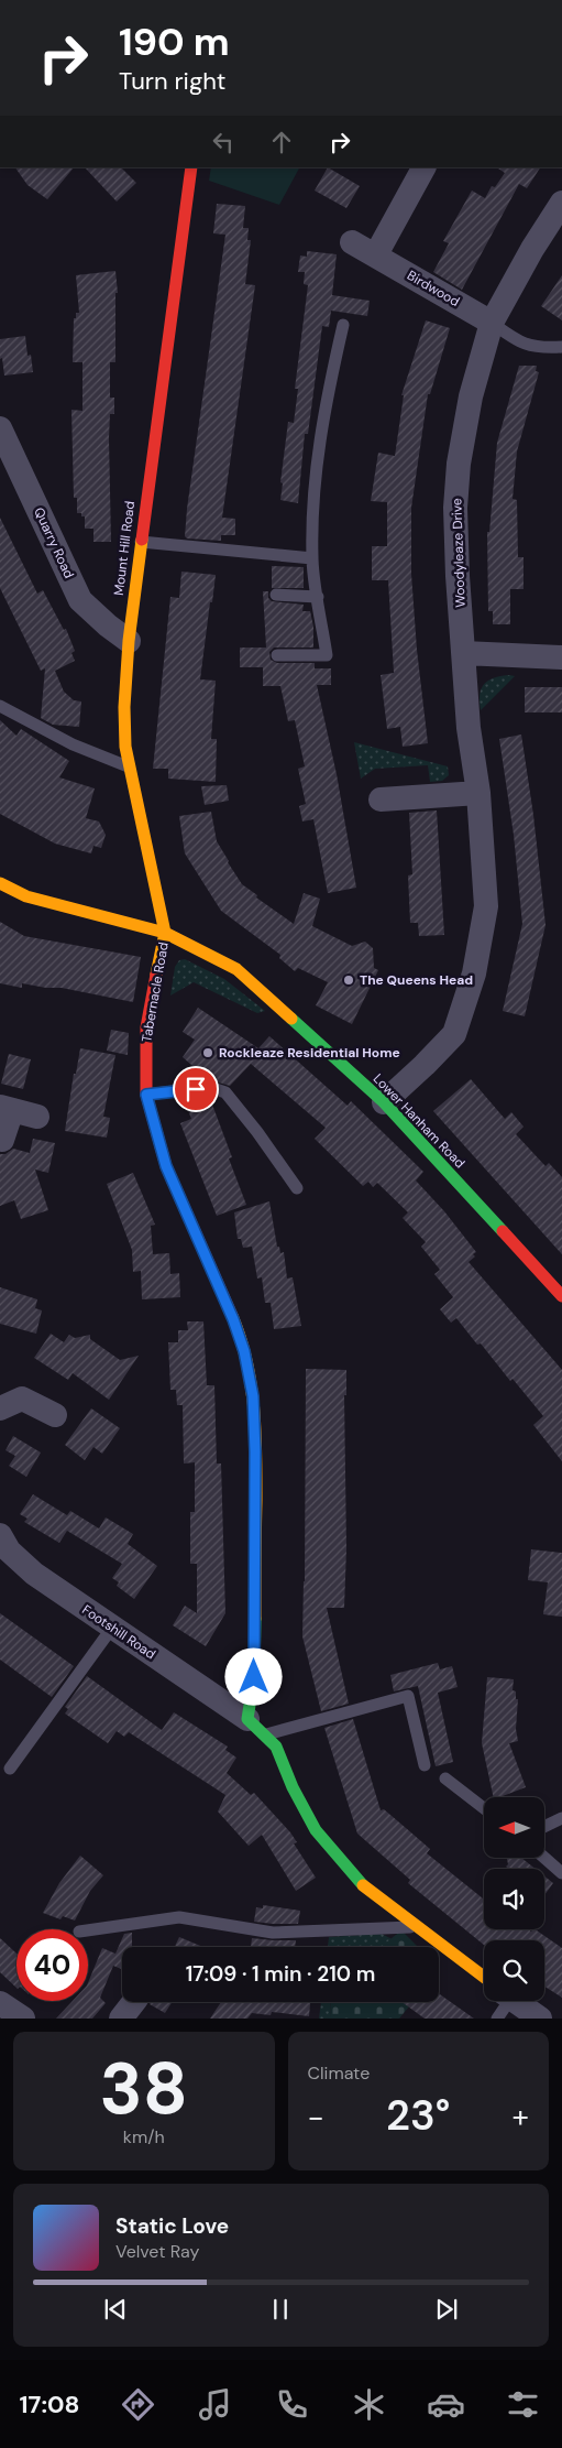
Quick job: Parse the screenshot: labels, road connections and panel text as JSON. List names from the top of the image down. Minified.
{"streets":{"street":["Birdwood","Quarry Road","Mount Hill Road","Woodyleaze Drive","Tabernacle Road","Lower Hanham Road","Footshill Road"]},"crossings":[["Birdwood","Woodyleaze Drive"],["Quarry Road","Mount Hill Road"],["Mount Hill Road","Tabernacle Road"],["Mount Hill Road","Lower Hanham Road"],["Woodyleaze Drive","Lower Hanham Road"],["Tabernacle Road","Lower Hanham Road"],["Tabernacle Road","Footshill Road"]],"places":["The Queens Head","Rockleaze Residential Home"],"north":"left","page":{"turn":["190 m","Turn right"],"limit":"40","trip":"17:09 · 1 min · 210 m","tile":[["38","km/h"],"Climate"],"heat":["−","23°","+"],"song":["Static Love","Velvet Ray"],"tabs":"17:08"}}
